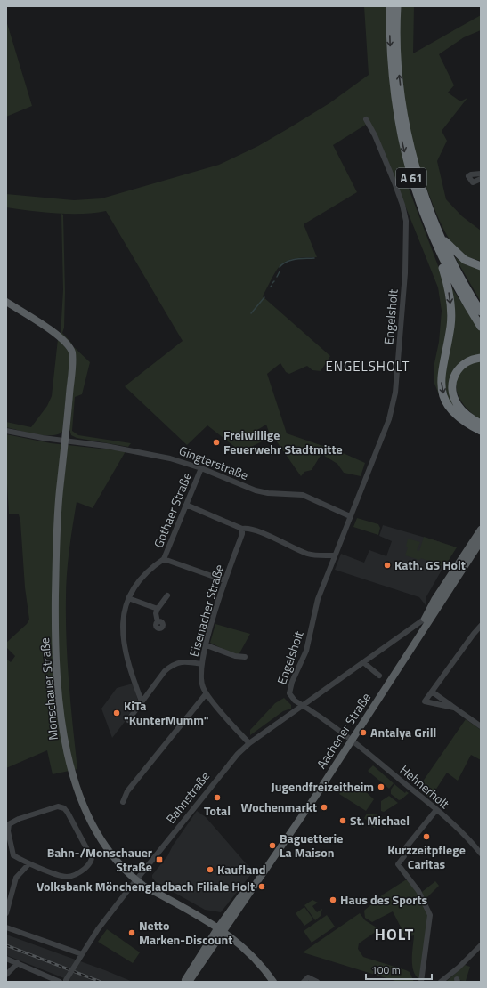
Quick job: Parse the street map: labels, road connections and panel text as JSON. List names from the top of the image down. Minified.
{"streets":{"highway":["A 61"],"main road":["Monschauer Straße","Aachener Straße"],"street":["Engelsholt","Gingterstraße","Gothaer Straße","Eisenacher Straße","Hehnerholt","Bahnstraße"]},"crossings":[["Engelsholt","Gingterstraße"],["Engelsholt","Aachener Straße"],["Engelsholt","Hehnerholt"],["Engelsholt","Bahnstraße"],["Gingterstraße","Gothaer Straße"],["Gingterstraße","Monschauer Straße"],["Gothaer Straße","Eisenacher Straße"],["Eisenacher Straße","Bahnstraße"],["Monschauer Straße","Aachener Straße"],["Monschauer Straße","Bahnstraße"],["Aachener Straße","Hehnerholt"],["Aachener Straße","Bahnstraße"]],"districts":["ENGELSHOLT","HOLT"],"places":{"other":["Freiwillige Feuerwehr Stadtmitte","Kath. GS Holt","KiTa \"KunterMumm\"","Antalya Grill","Jugendfreizeitheim","Total","Wochenmarkt","St. Michael","Kurzzeitpflege Caritas","Baguetterie La Maison","Kaufland","Volksbank Mönchengladbach Filiale Holt","Haus des Sports","Netto Marken-Discount"],"transit":["Bahn-/Monschauer Straße"]},"scale_bar":"100 m"}
